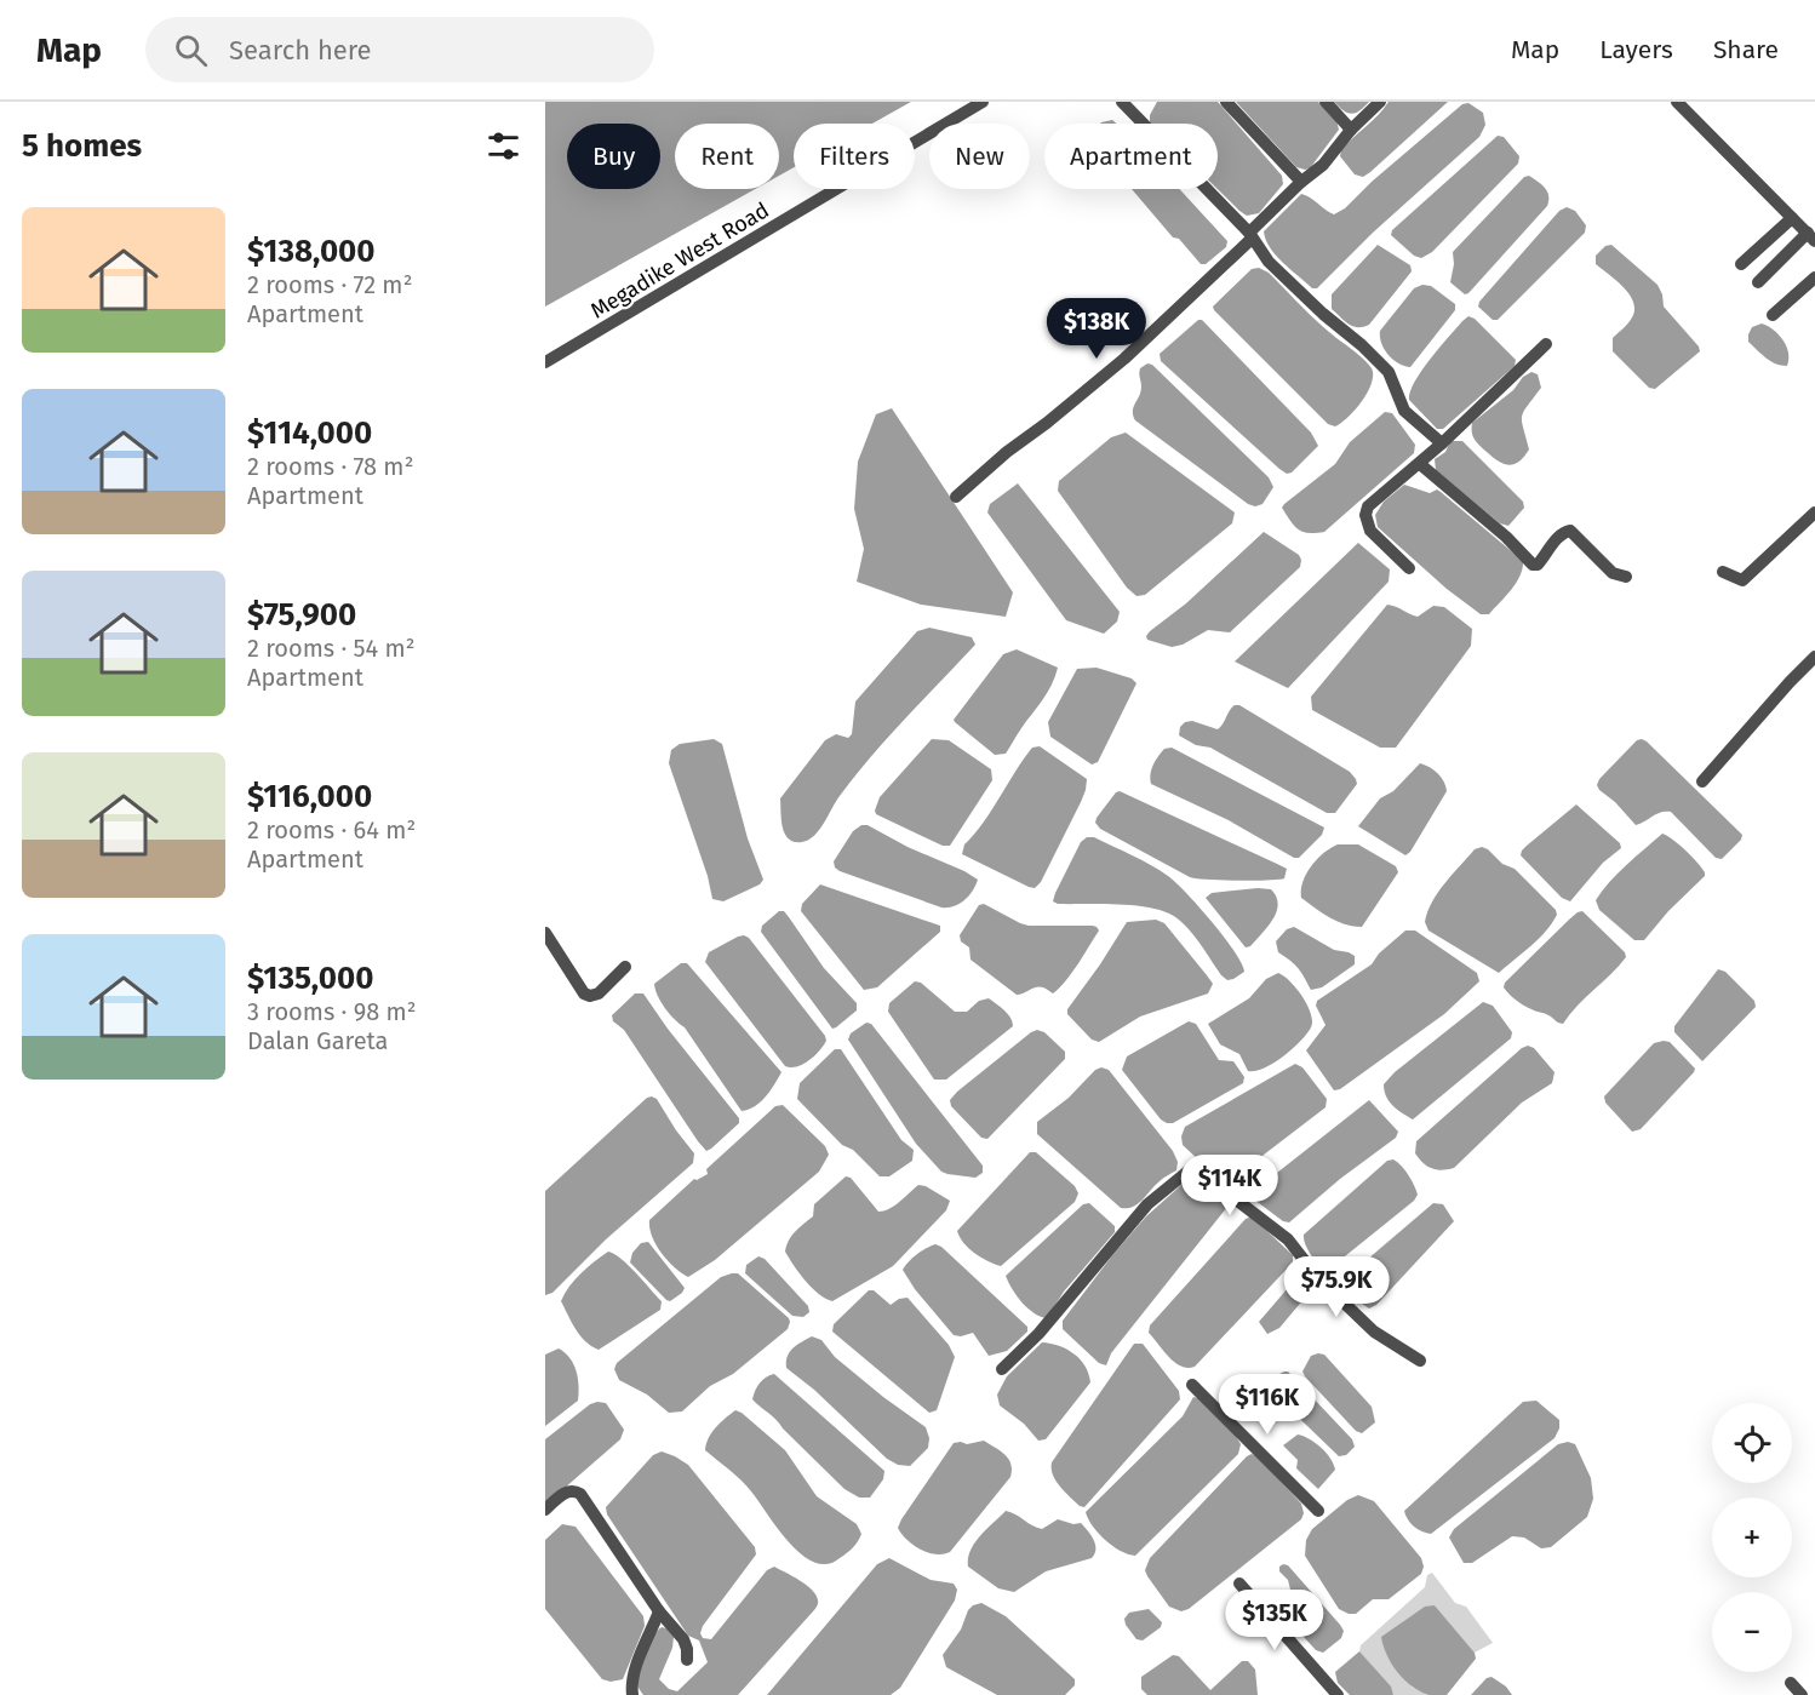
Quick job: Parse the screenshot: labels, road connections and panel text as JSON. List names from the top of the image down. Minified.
{"streets":{"street":["Megadike West Road"]},"page":{"header":"Map","search":"Search here","nav":["Map","Layers","Share"],"heading":"5 homes","chip":["Buy","Rent","Filters","New","Apartment"],"list":[{"name":"$138,000","note":"2 rooms · 72 m² · Apartment"},{"name":"$114,000","note":"2 rooms · 78 m² · Apartment"},{"name":"$75,900","note":"2 rooms · 54 m² · Apartment"},{"name":"$116,000","note":"2 rooms · 64 m² · Apartment"},{"name":"$135,000","note":"3 rooms · 98 m² · Dalan Gareta"}],"price":["$138K","$114K","$75.9K","$116K","$135K"],"map_buttons":["+","−"]}}
